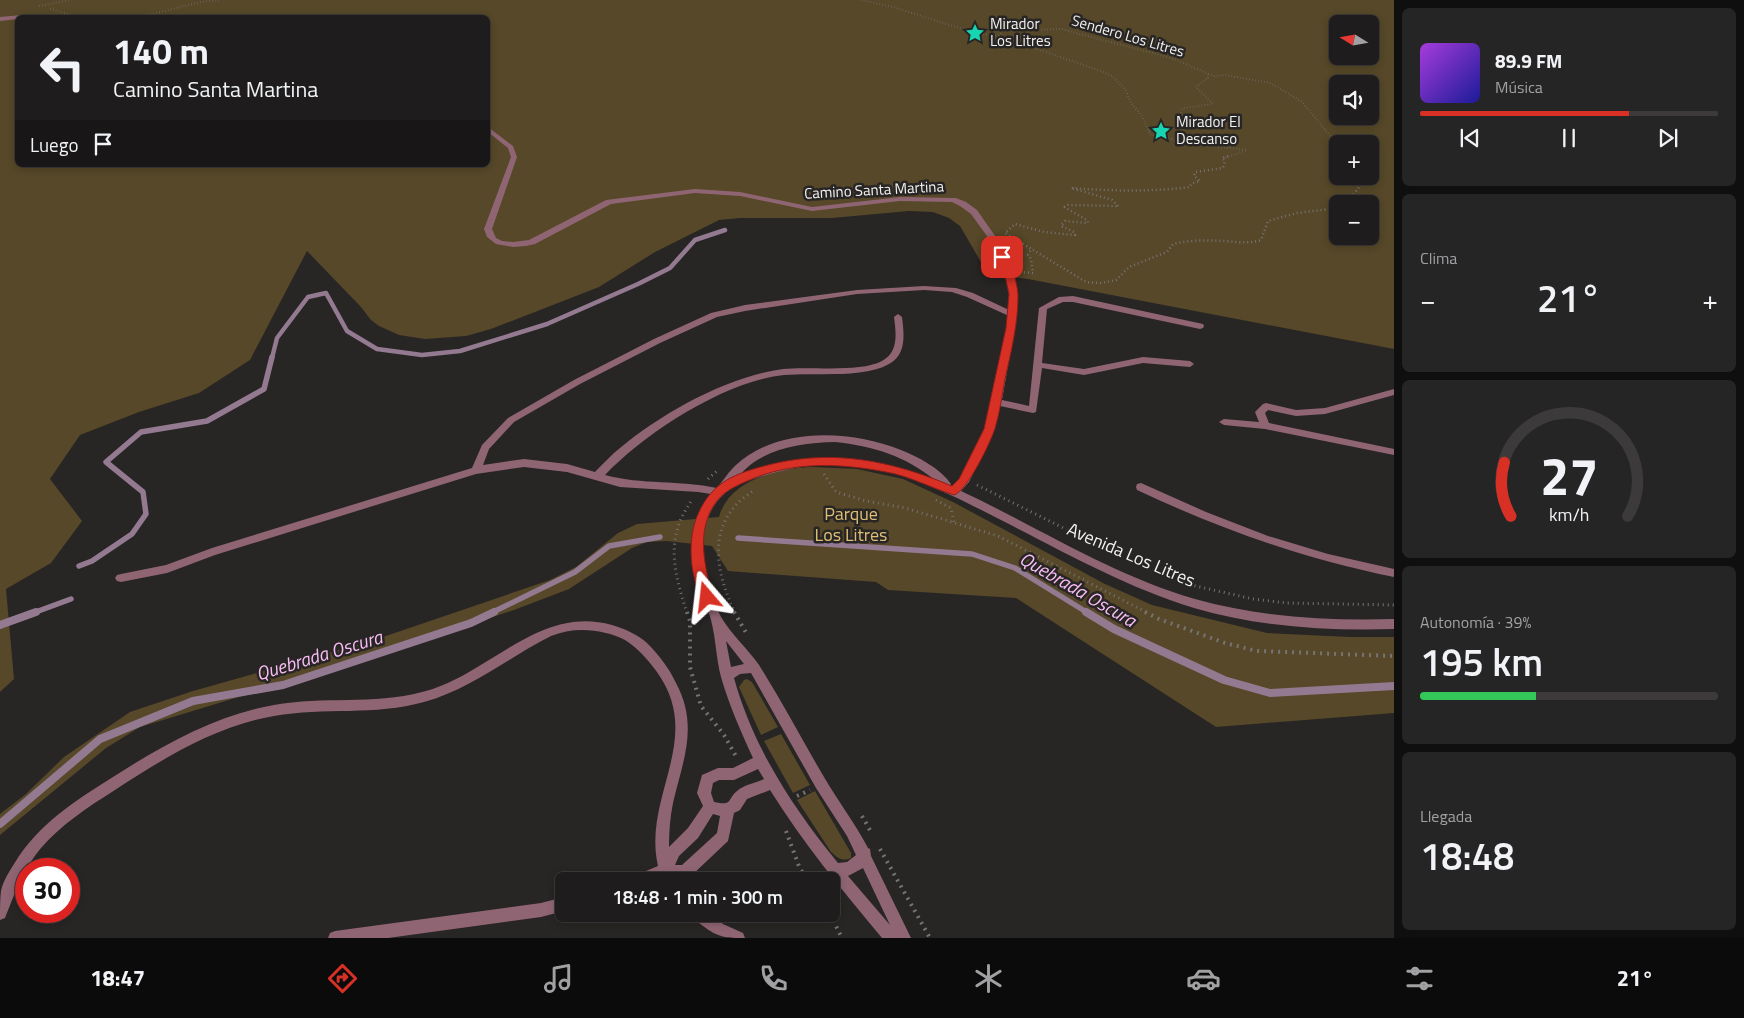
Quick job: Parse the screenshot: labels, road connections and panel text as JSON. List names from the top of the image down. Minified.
{"streets":{"street":["Camino Santa Martina","Avenida Los Litres"],"path":["Sendero Los Litres"]},"crossings":[["Camino Santa Martina","Avenida Los Litres"]],"water":["Quebrada Oscura"],"parks":["Parque Los Litres"],"places":{"place":["Mirador Los Litres","Mirador El Descanso"]},"north":"left","page":{"map_buttons":["+","−"],"turn":["140 m","Camino Santa Martina"],"song":["89.9 FM","Música"],"then":"Luego","tile":["Clima",["Autonomía · 39%","195 km"],["Llegada","18:48"]],"heat":["−","21°","+"],"limit":"30","trip":"18:48 · 1 min · 300 m","tabs":["18:47","21°"],"gauge":["27","km/h"]}}
